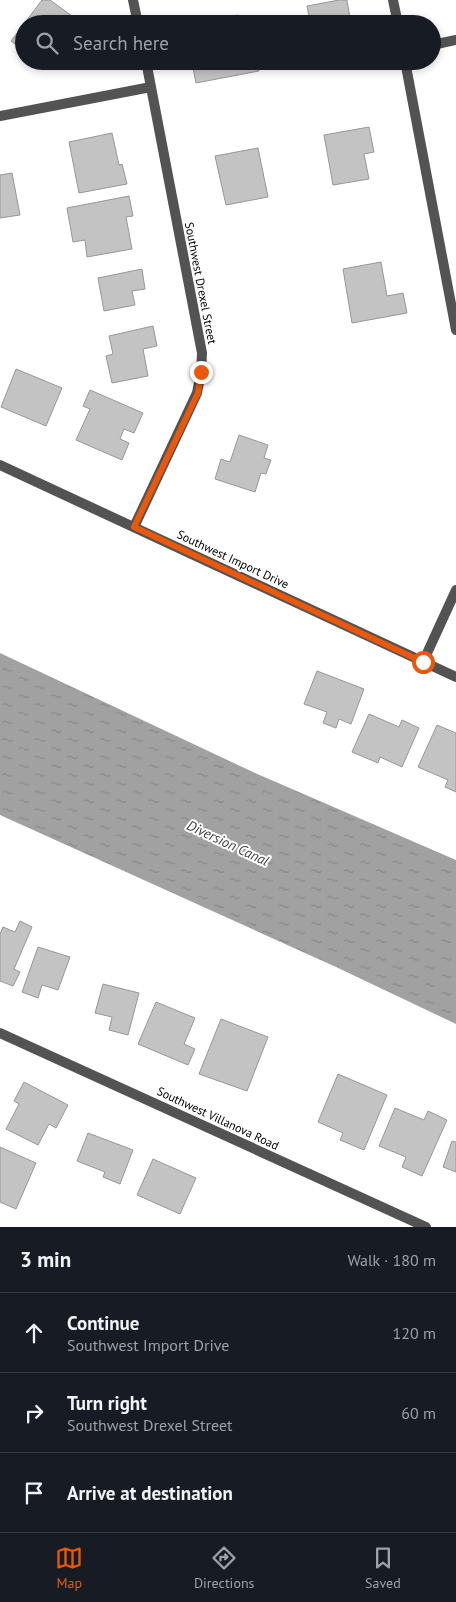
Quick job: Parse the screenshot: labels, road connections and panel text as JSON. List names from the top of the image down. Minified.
{"streets":{"street":["Southwest Drexel Street","Southwest Import Drive","Southwest Villanova Road"]},"crossings":[["Southwest Drexel Street","Southwest Import Drive"]],"water":["Diversion Canal"],"page":{"search":"Search here","heading":["3 min","Walk · 180 m"],"list":[["Continue","Southwest Import Drive","120 m"],["Turn right","Southwest Drexel Street","60 m"],"Arrive at destination"],"nav":["Map","Directions","Saved"]}}
